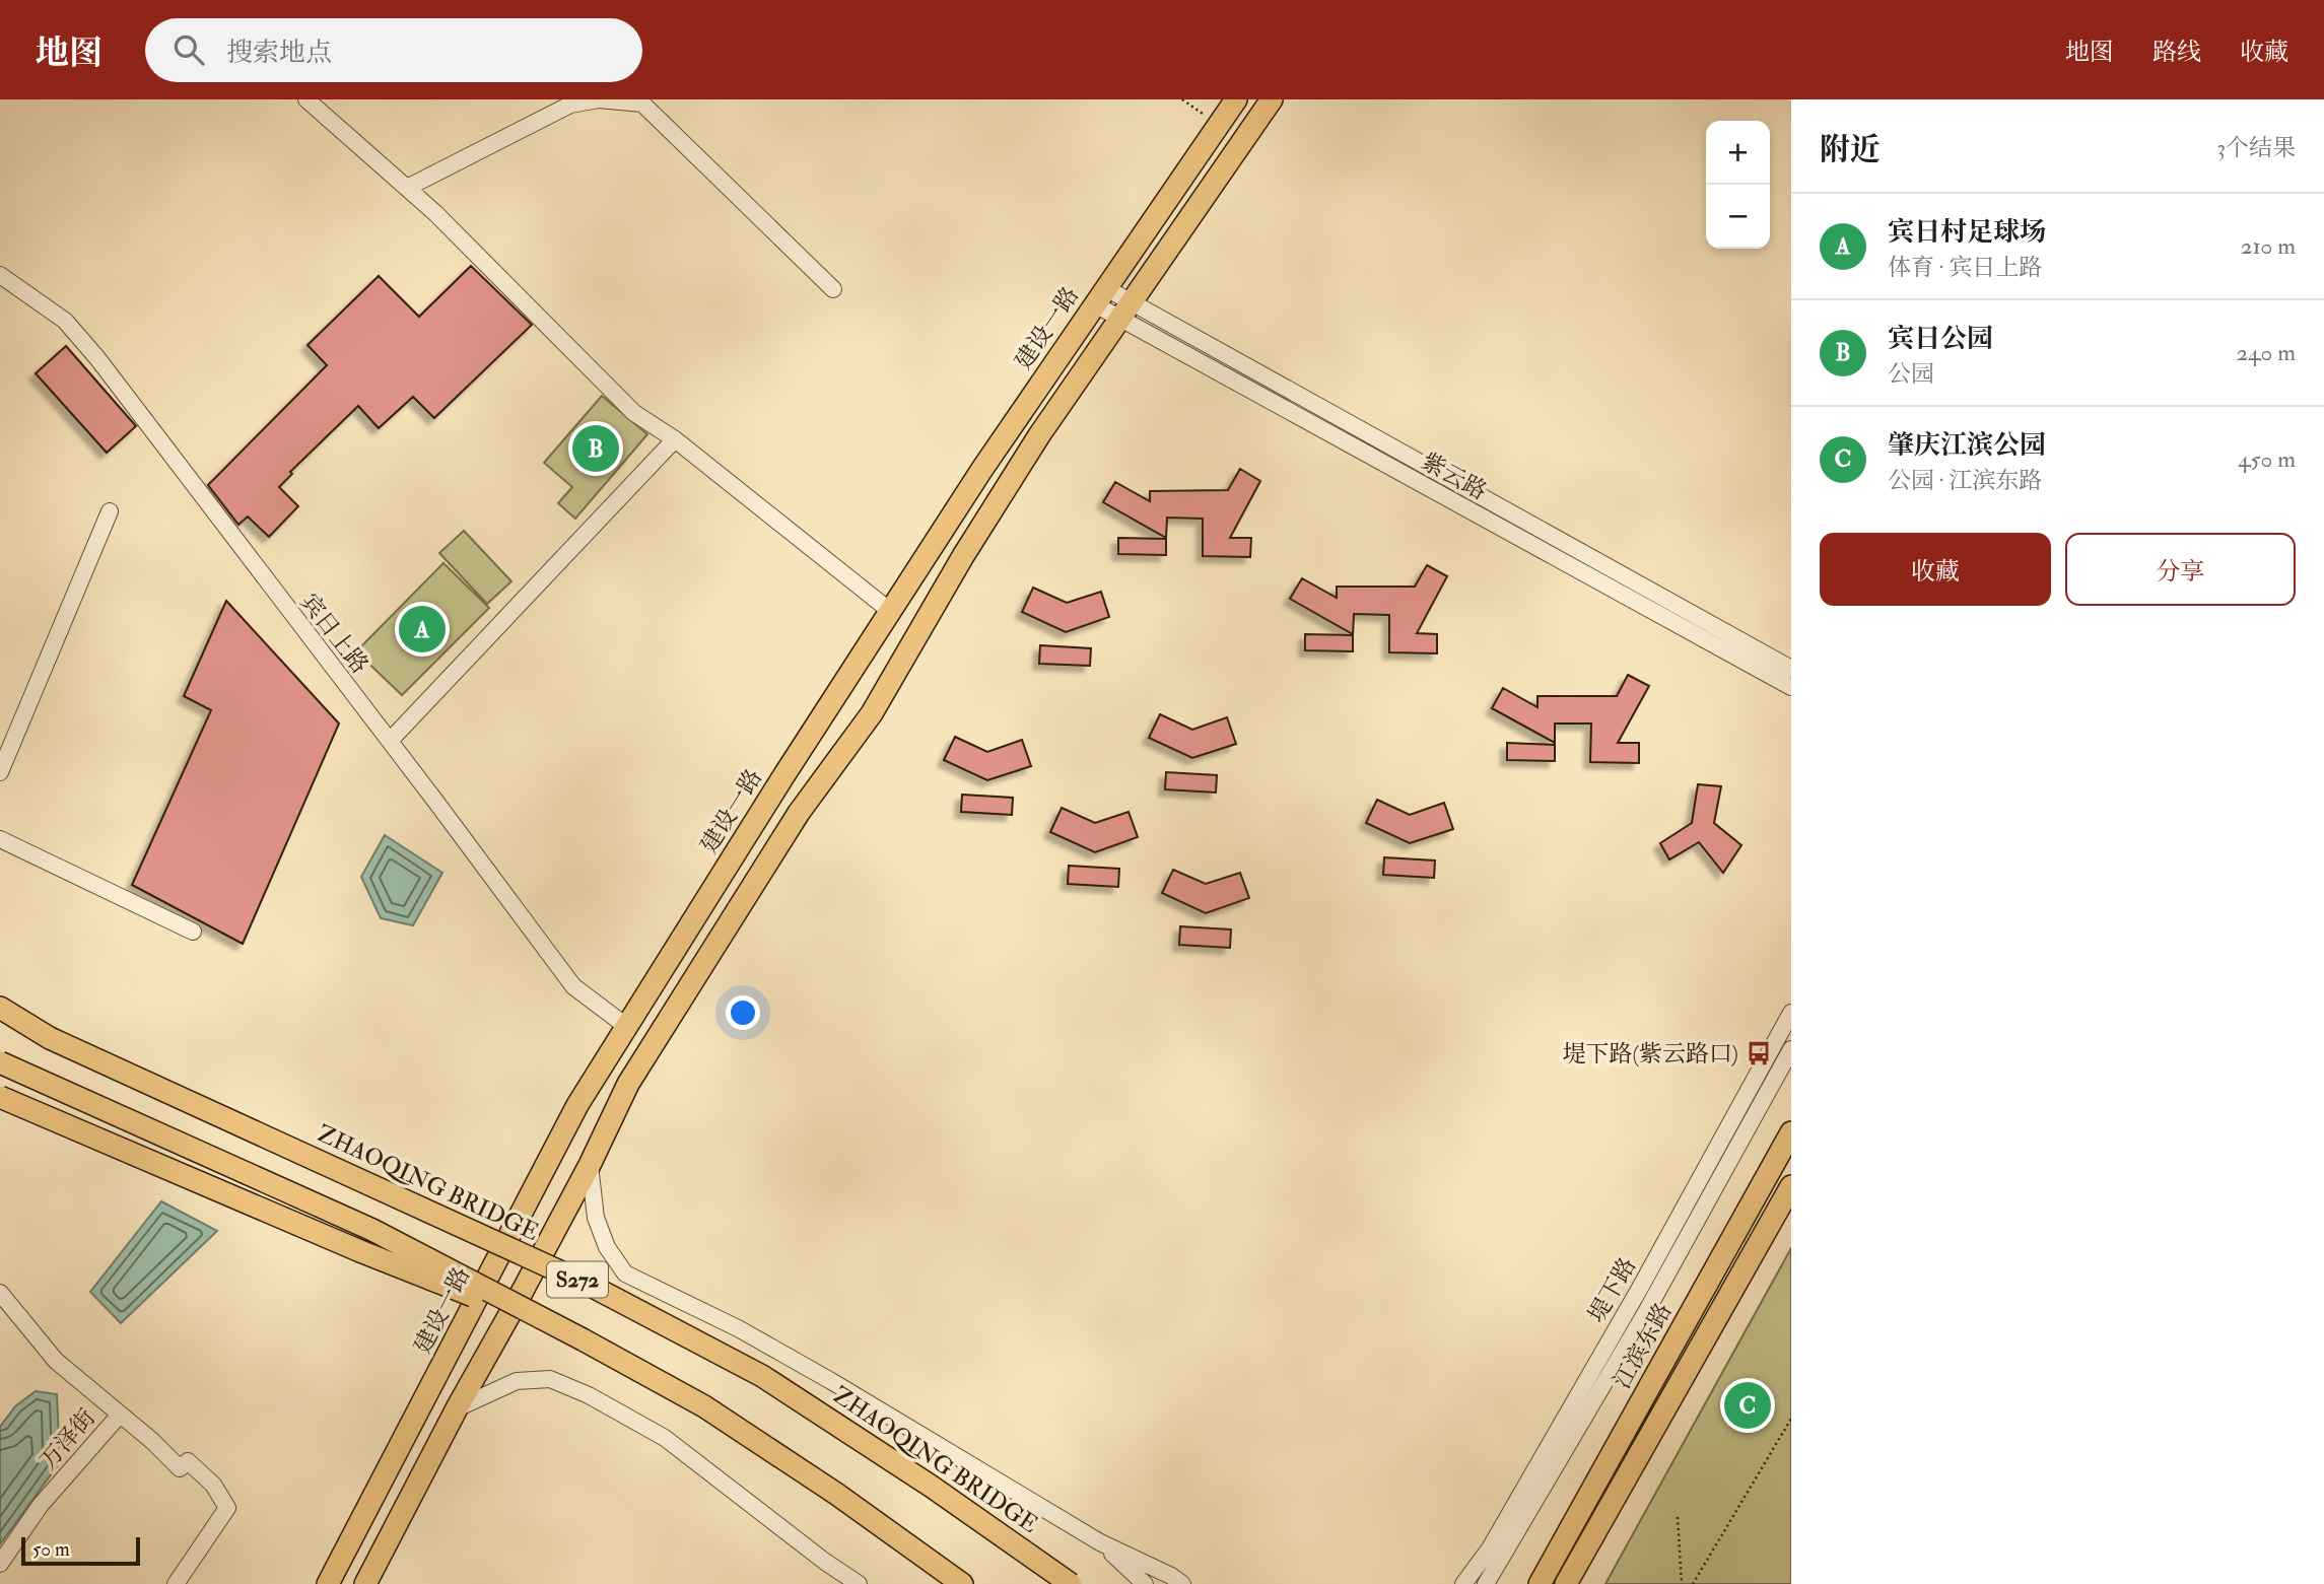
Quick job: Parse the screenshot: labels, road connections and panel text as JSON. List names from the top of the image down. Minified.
{"streets":{"main road":["建设一路","ZHAOQING BRIDGE","S272","江滨东路"],"street":["紫云路","宾日上路","堤下路","万泽街"]},"crossings":[["建设一路","紫云路"],["建设一路","宾日上路"]],"places":{"bus stop":["堤下路(紫云路口)"]},"scale_bar":"50 m","page":{"header":"地图","search":"搜索地点","nav":["地图","路线","收藏"],"heading":["附近","3个结果"],"map_buttons":["+","−"],"list":[{"mark":"A","name":"宾日村足球场","note":"体育 · 宾日上路","value":"210 m"},{"mark":"B","name":"宾日公园","note":"公园","value":"240 m"},{"mark":"C","name":"肇庆江滨公园","note":"公园 · 江滨东路","value":"450 m"}],"pins":["B","A","C"],"buttons":["收藏","分享"],"scale":"50 m"}}
